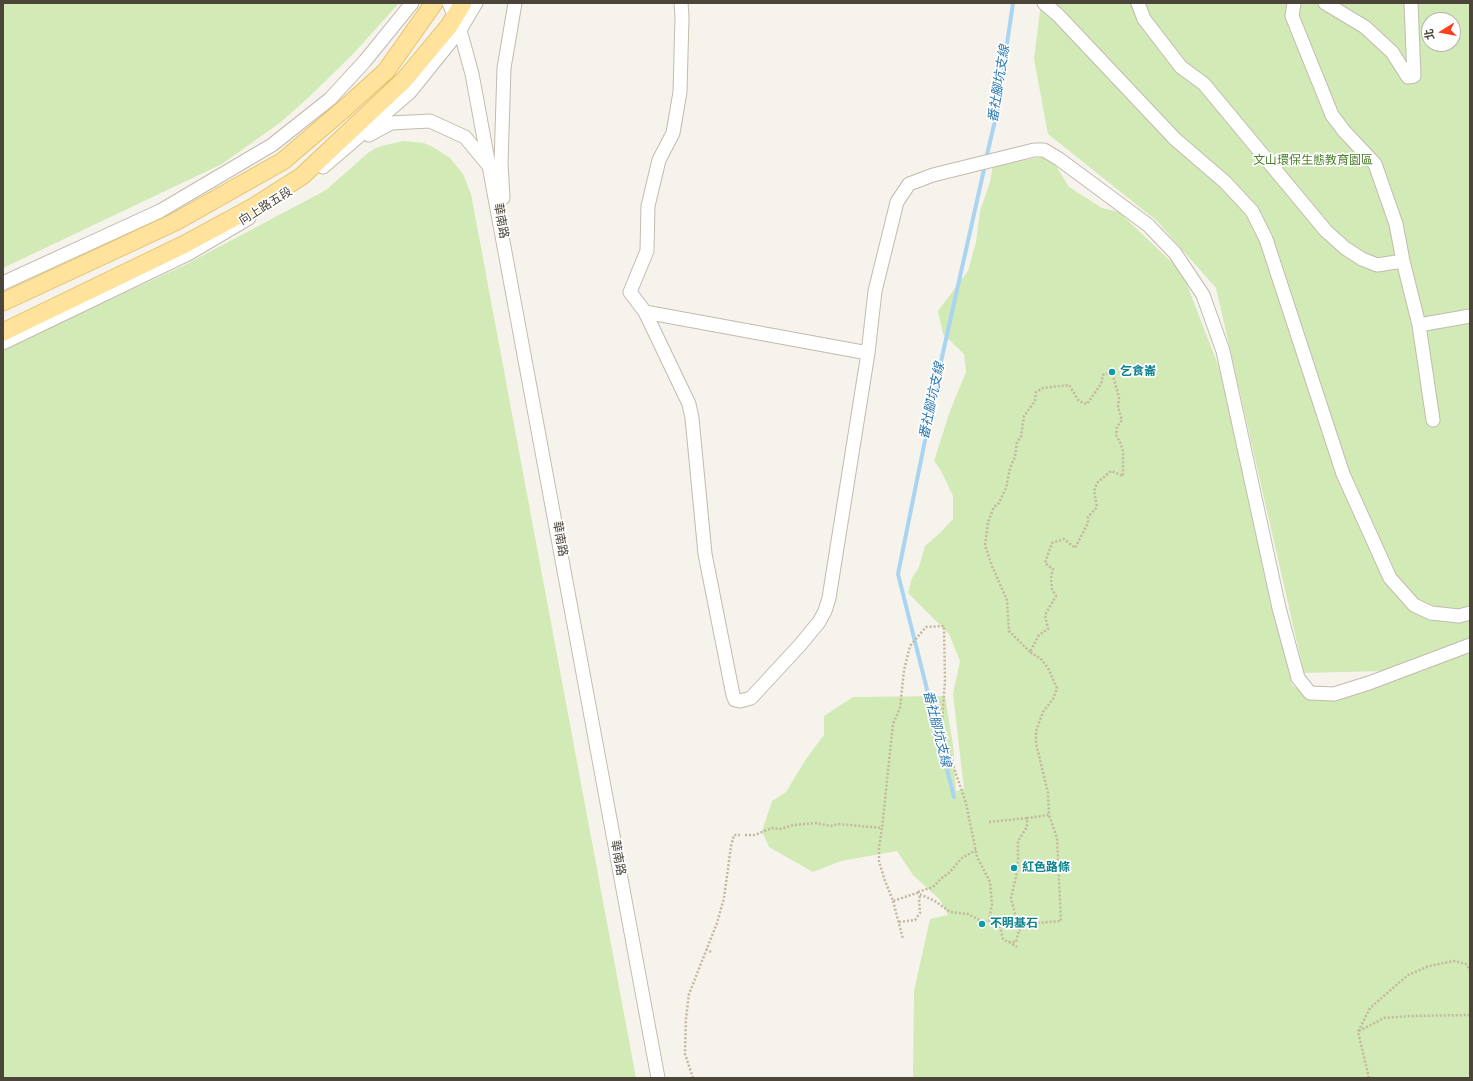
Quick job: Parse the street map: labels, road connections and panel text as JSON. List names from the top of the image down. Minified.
{"streets":{"main road":["向上路五段"],"street":["華南路"]},"crossings":[["向上路五段","華南路"]],"water":["番社腳坑支線"],"parks":["文山環保生態教育園區"],"places":["乞食崙","紅色路條","不明基石"],"north":"left"}
